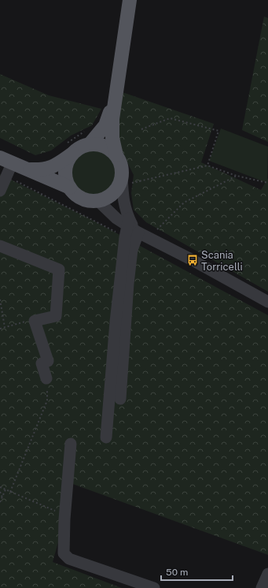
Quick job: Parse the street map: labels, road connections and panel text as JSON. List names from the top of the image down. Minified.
{"places":{"bus stop":["Scania Torricelli"]},"scale_bar":"50 m"}
